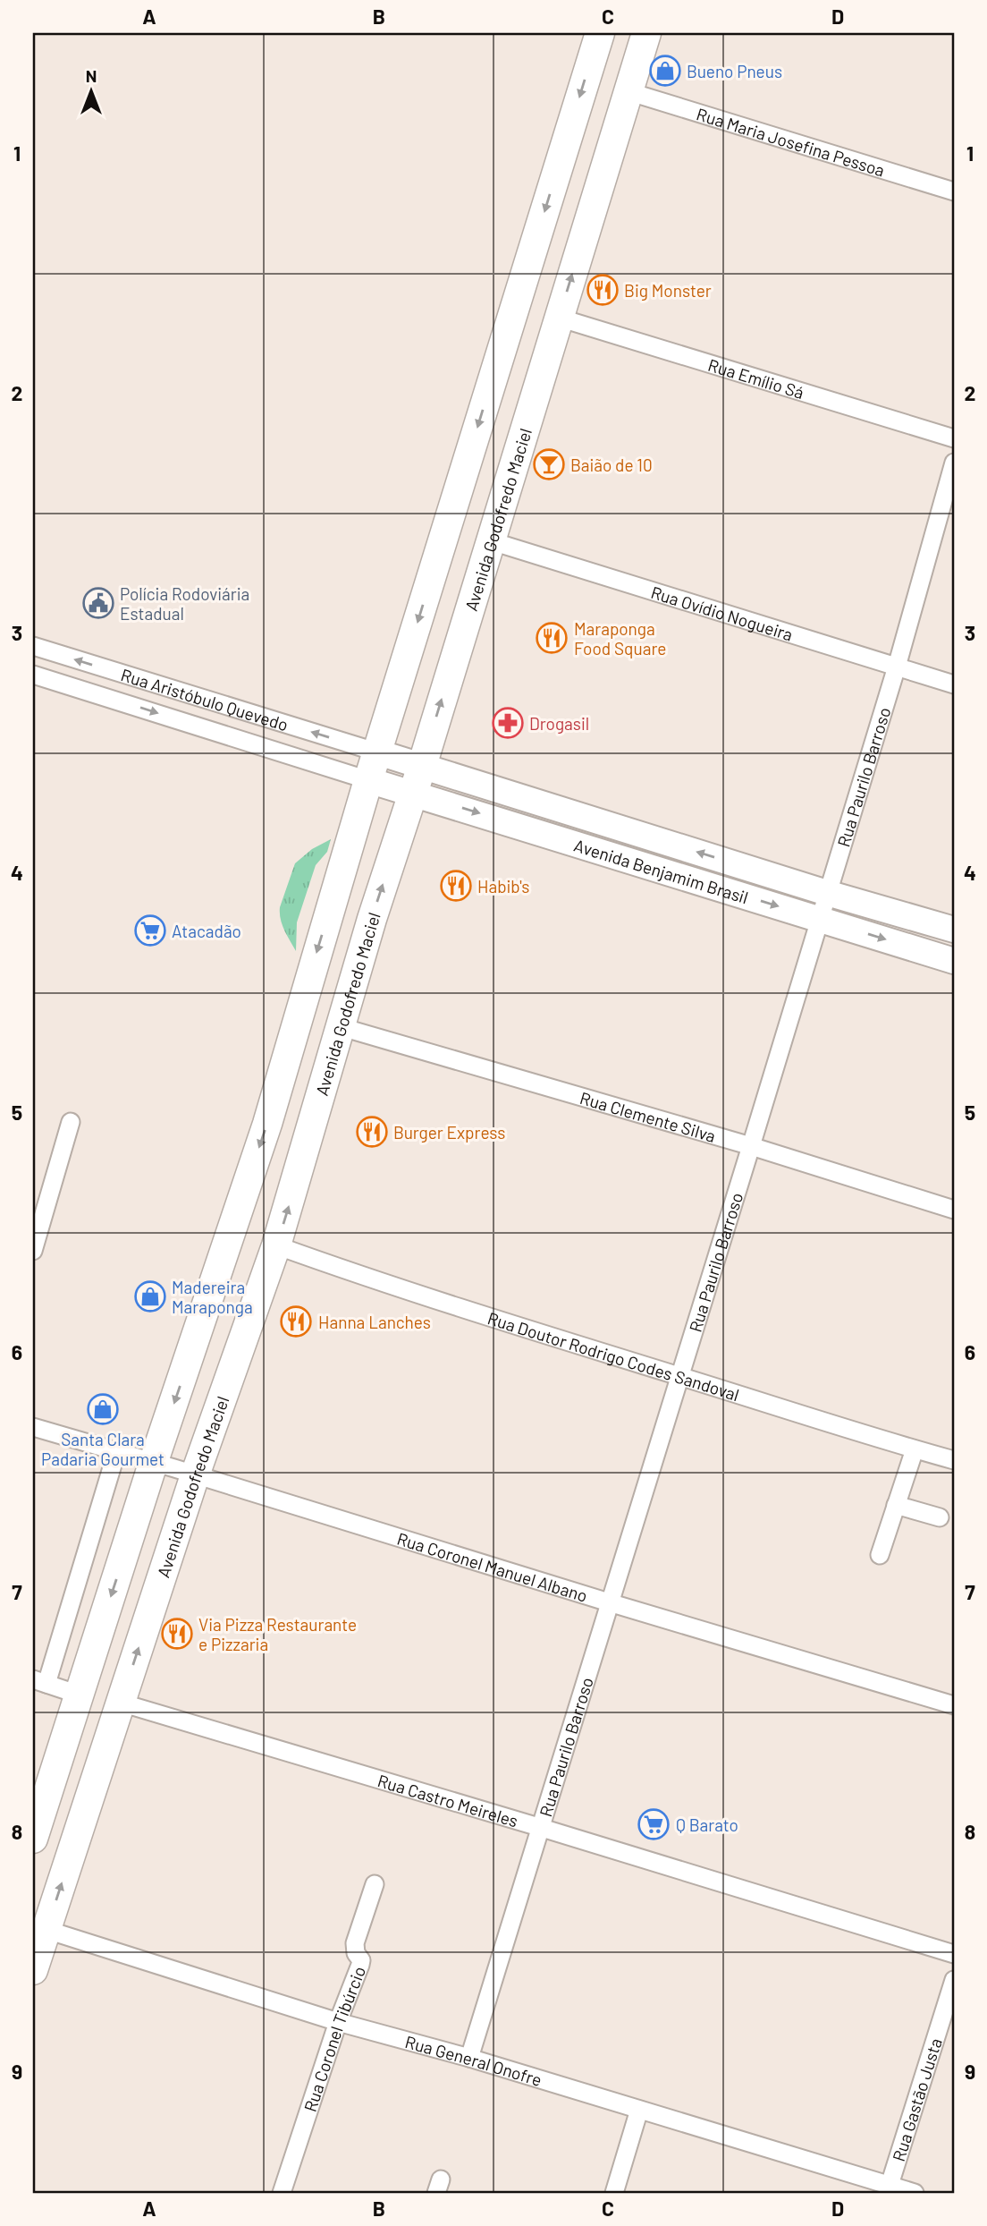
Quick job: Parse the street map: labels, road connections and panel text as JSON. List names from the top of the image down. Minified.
{"streets":{"main road":["Avenida Godofredo Maciel","Avenida Benjamim Brasil"],"street":["Rua Maria Josefina Pessoa","Rua Emílio Sá","Rua Ovídio Nogueira","Rua Aristóbulo Quevedo","Rua Paurilo Barroso","Rua Clemente Silva","Rua Doutor Rodrigo Codes Sandoval","Rua Coronel Manuel Albano","Rua Castro Meireles","Rua Coronel Tibúrcio","Rua General Onofre","Rua Gastão Justa"]},"crossings":[["Rua Maria Josefina Pessoa","Avenida Godofredo Maciel"],["Rua Emílio Sá","Avenida Godofredo Maciel"],["Avenida Godofredo Maciel","Rua Ovídio Nogueira"],["Avenida Godofredo Maciel","Avenida Benjamim Brasil"],["Avenida Godofredo Maciel","Rua Clemente Silva"],["Avenida Godofredo Maciel","Rua Doutor Rodrigo Codes Sandoval"],["Avenida Godofredo Maciel","Rua Coronel Manuel Albano"],["Avenida Godofredo Maciel","Rua Castro Meireles"],["Avenida Godofredo Maciel","Rua General Onofre"],["Rua Ovídio Nogueira","Rua Paurilo Barroso"],["Rua Aristóbulo Quevedo","Avenida Benjamim Brasil"],["Rua Paurilo Barroso","Avenida Benjamim Brasil"],["Rua Paurilo Barroso","Rua Clemente Silva"],["Rua Paurilo Barroso","Rua Doutor Rodrigo Codes Sandoval"],["Rua Paurilo Barroso","Rua Coronel Manuel Albano"],["Rua Paurilo Barroso","Rua Castro Meireles"],["Rua Paurilo Barroso","Rua General Onofre"],["Rua Coronel Tibúrcio","Rua General Onofre"],["Rua General Onofre","Rua Gastão Justa"]],"places":{"shop":["Bueno Pneus","Madereira Maraponga","Santa Clara Padaria Gourmet"],"restaurant":["Big Monster","Maraponga Food Square","Habib's","Burger Express","Hanna Lanches","Via Pizza Restaurante e Pizzaria"],"bar":["Baião de 10"],"public building":["Polícia Rodoviária Estadual"],"pharmacy":["Drogasil"],"supermarket":["Atacadão","Q Barato"]},"north":"top","grid":{"columns":["A","B","C","D"],"rows":["1","2","3","4","5","6","7","8","9"]}}
